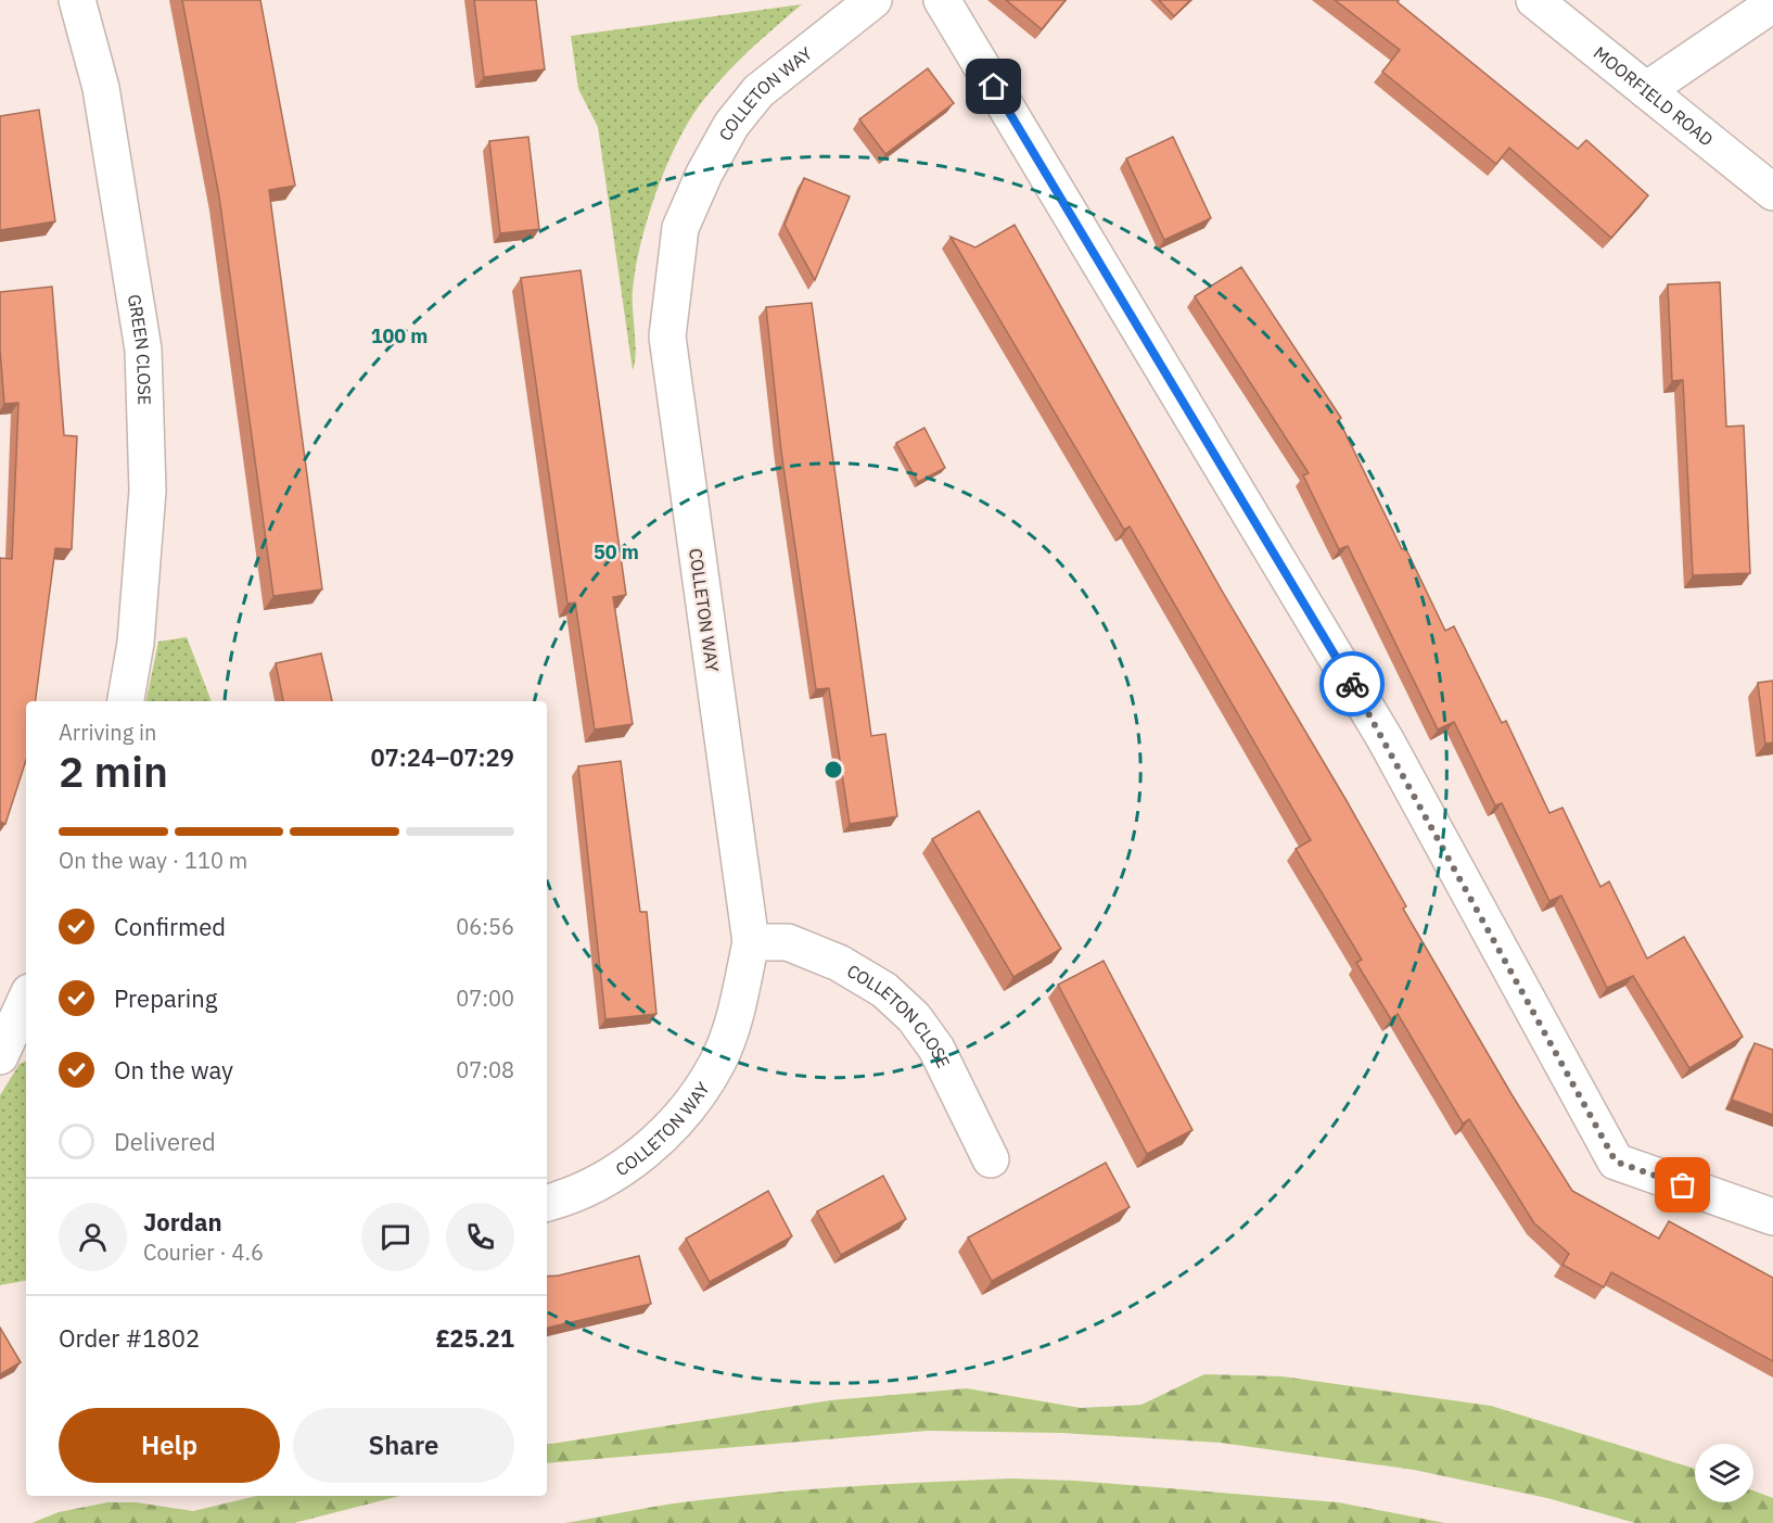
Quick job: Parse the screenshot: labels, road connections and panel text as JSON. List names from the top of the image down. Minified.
{"streets":{"street":["COLLETON WAY","MOORFIELD ROAD","GREEN CLOSE","COLLETON CLOSE"]},"crossings":[["COLLETON WAY","COLLETON CLOSE"]],"page":{"heading":["2 min","Arriving in","07:24–07:29"],"panel":["Jordan","Courier · 4.6","Order #1802","£25.21"],"bar":"On the way · 110 m","list":[["Confirmed","06:56"],["Preparing","07:00"],["On the way","07:08"],"Delivered"],"buttons":["Help","Share"]},"rings":["100 m","50 m"]}
